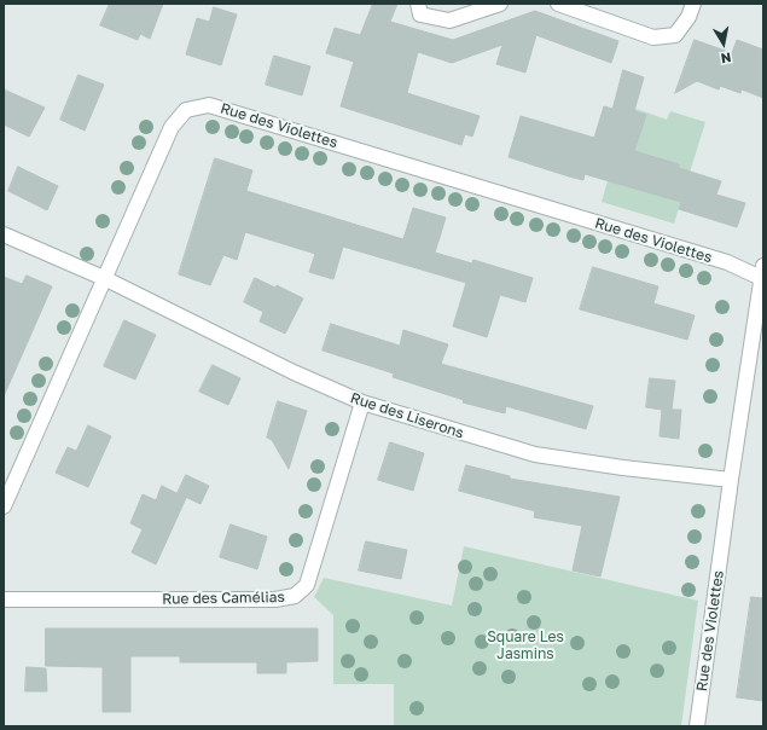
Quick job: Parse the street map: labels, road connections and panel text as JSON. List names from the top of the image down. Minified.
{"streets":{"street":["Rue des Violettes","Rue des Liserons","Rue des Camélias"]},"crossings":[["Rue des Violettes","Rue des Liserons"],["Rue des Liserons","Rue des Camélias"]],"parks":["Square Les Jasmins"],"north":"bottom"}
